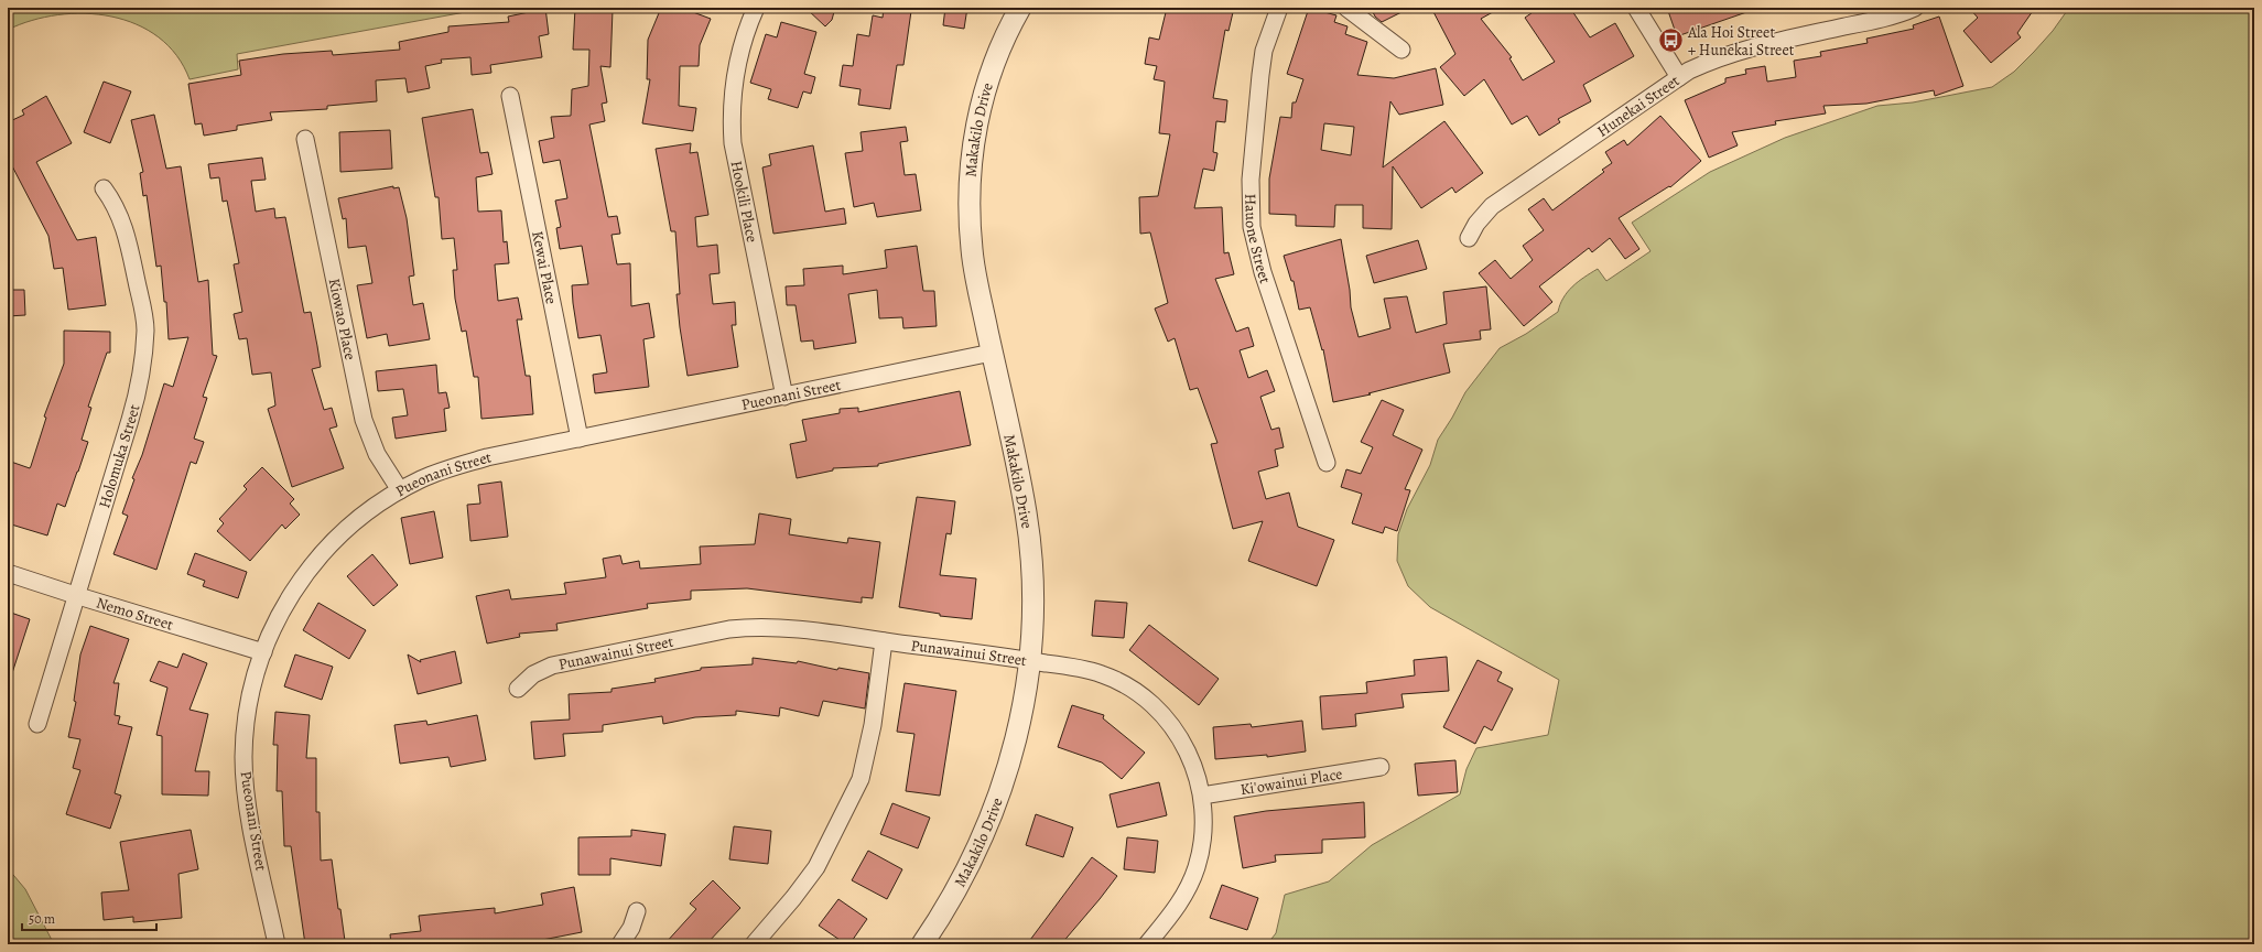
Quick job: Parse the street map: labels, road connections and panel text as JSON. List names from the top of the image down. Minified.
{"streets":{"street":["Hunekai Street","Makakilo Drive","Hookili Place","Hauone Street","Kewai Place","Kiowao Place","Pueonani Street","Holomuka Street","Nemo Street","Punawainui Street","Ki'owainui Place"]},"crossings":[["Makakilo Drive","Pueonani Street"],["Makakilo Drive","Punawainui Street"],["Hookili Place","Pueonani Street"],["Kewai Place","Pueonani Street"],["Kiowao Place","Pueonani Street"],["Pueonani Street","Nemo Street"],["Holomuka Street","Nemo Street"],["Punawainui Street","Ki'owainui Place"]],"places":{"bus stop":["Ala Hoi Street + Hunekai Street"]},"scale_bar":"50 m"}
